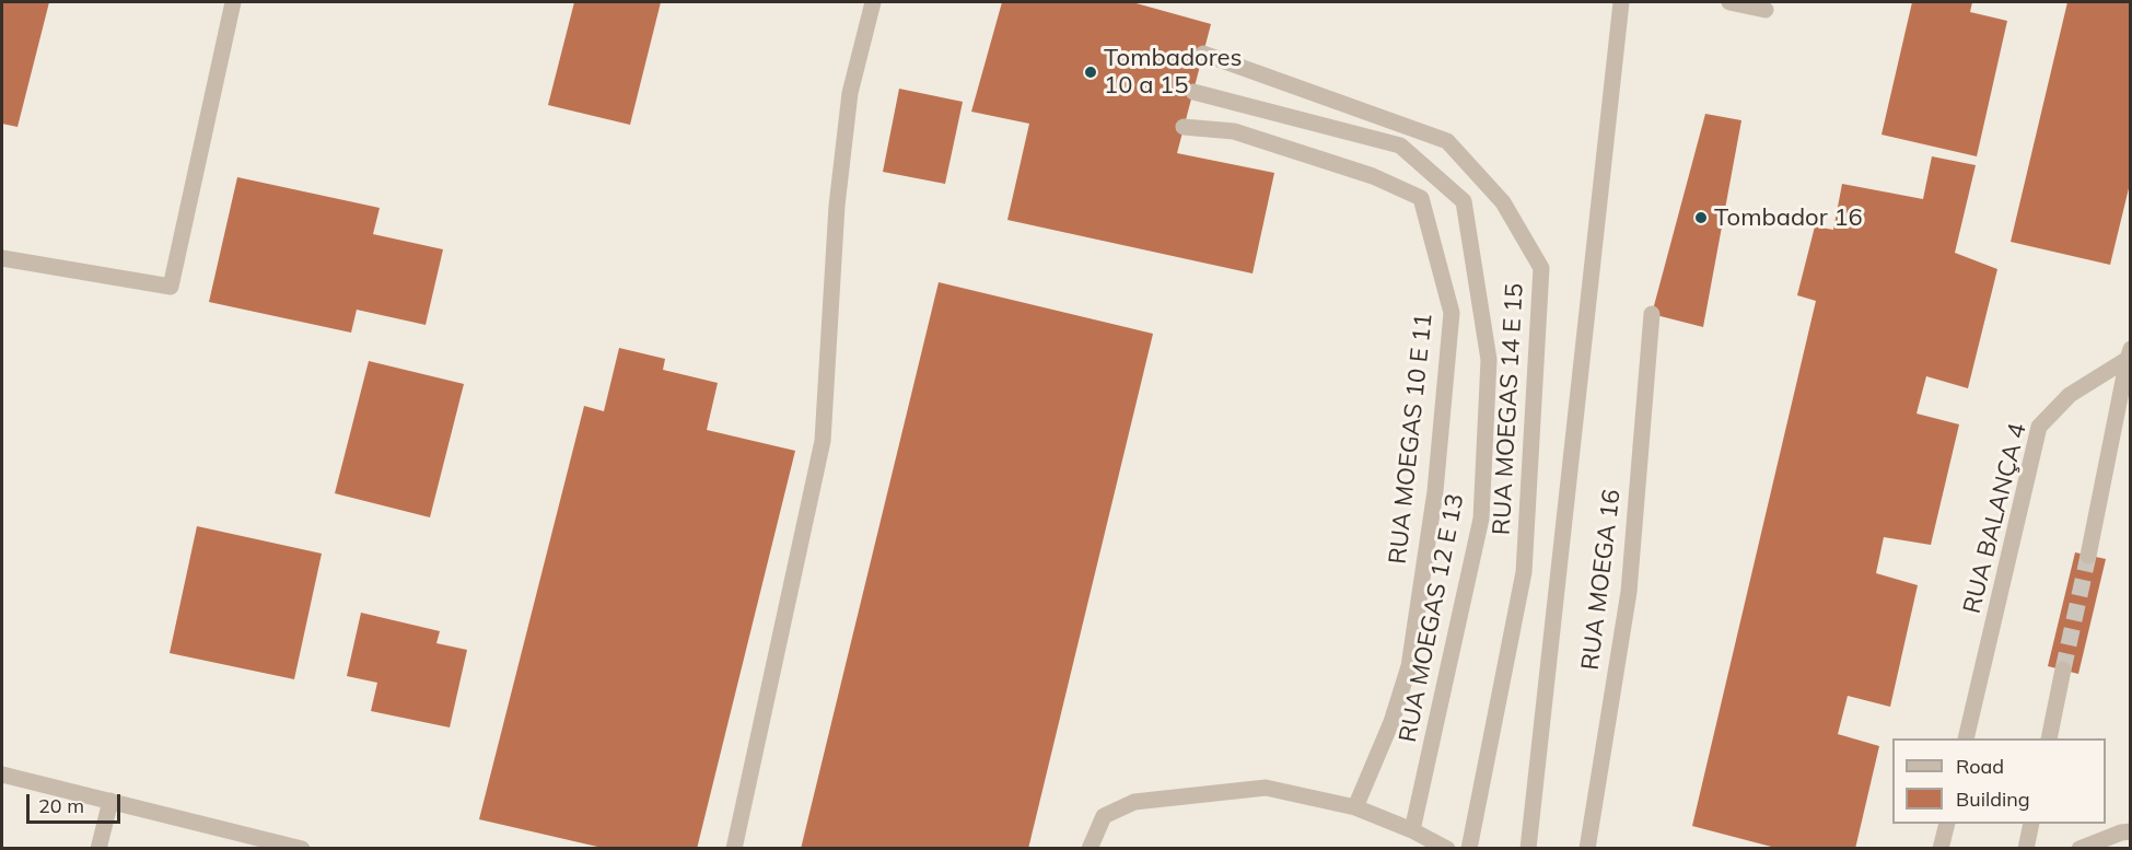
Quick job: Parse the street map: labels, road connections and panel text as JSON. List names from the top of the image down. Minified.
{"streets":{"street":["RUA MOEGAS 14 E 15","RUA MOEGAS 10 E 11","RUA BALANÇA 4","RUA MOEGA 16","RUA MOEGAS 12 E 13"]},"places":["Tombadores 10 a 15","Tombador 16"],"legend":["Road","Building"],"scale_bar":"20 m"}
